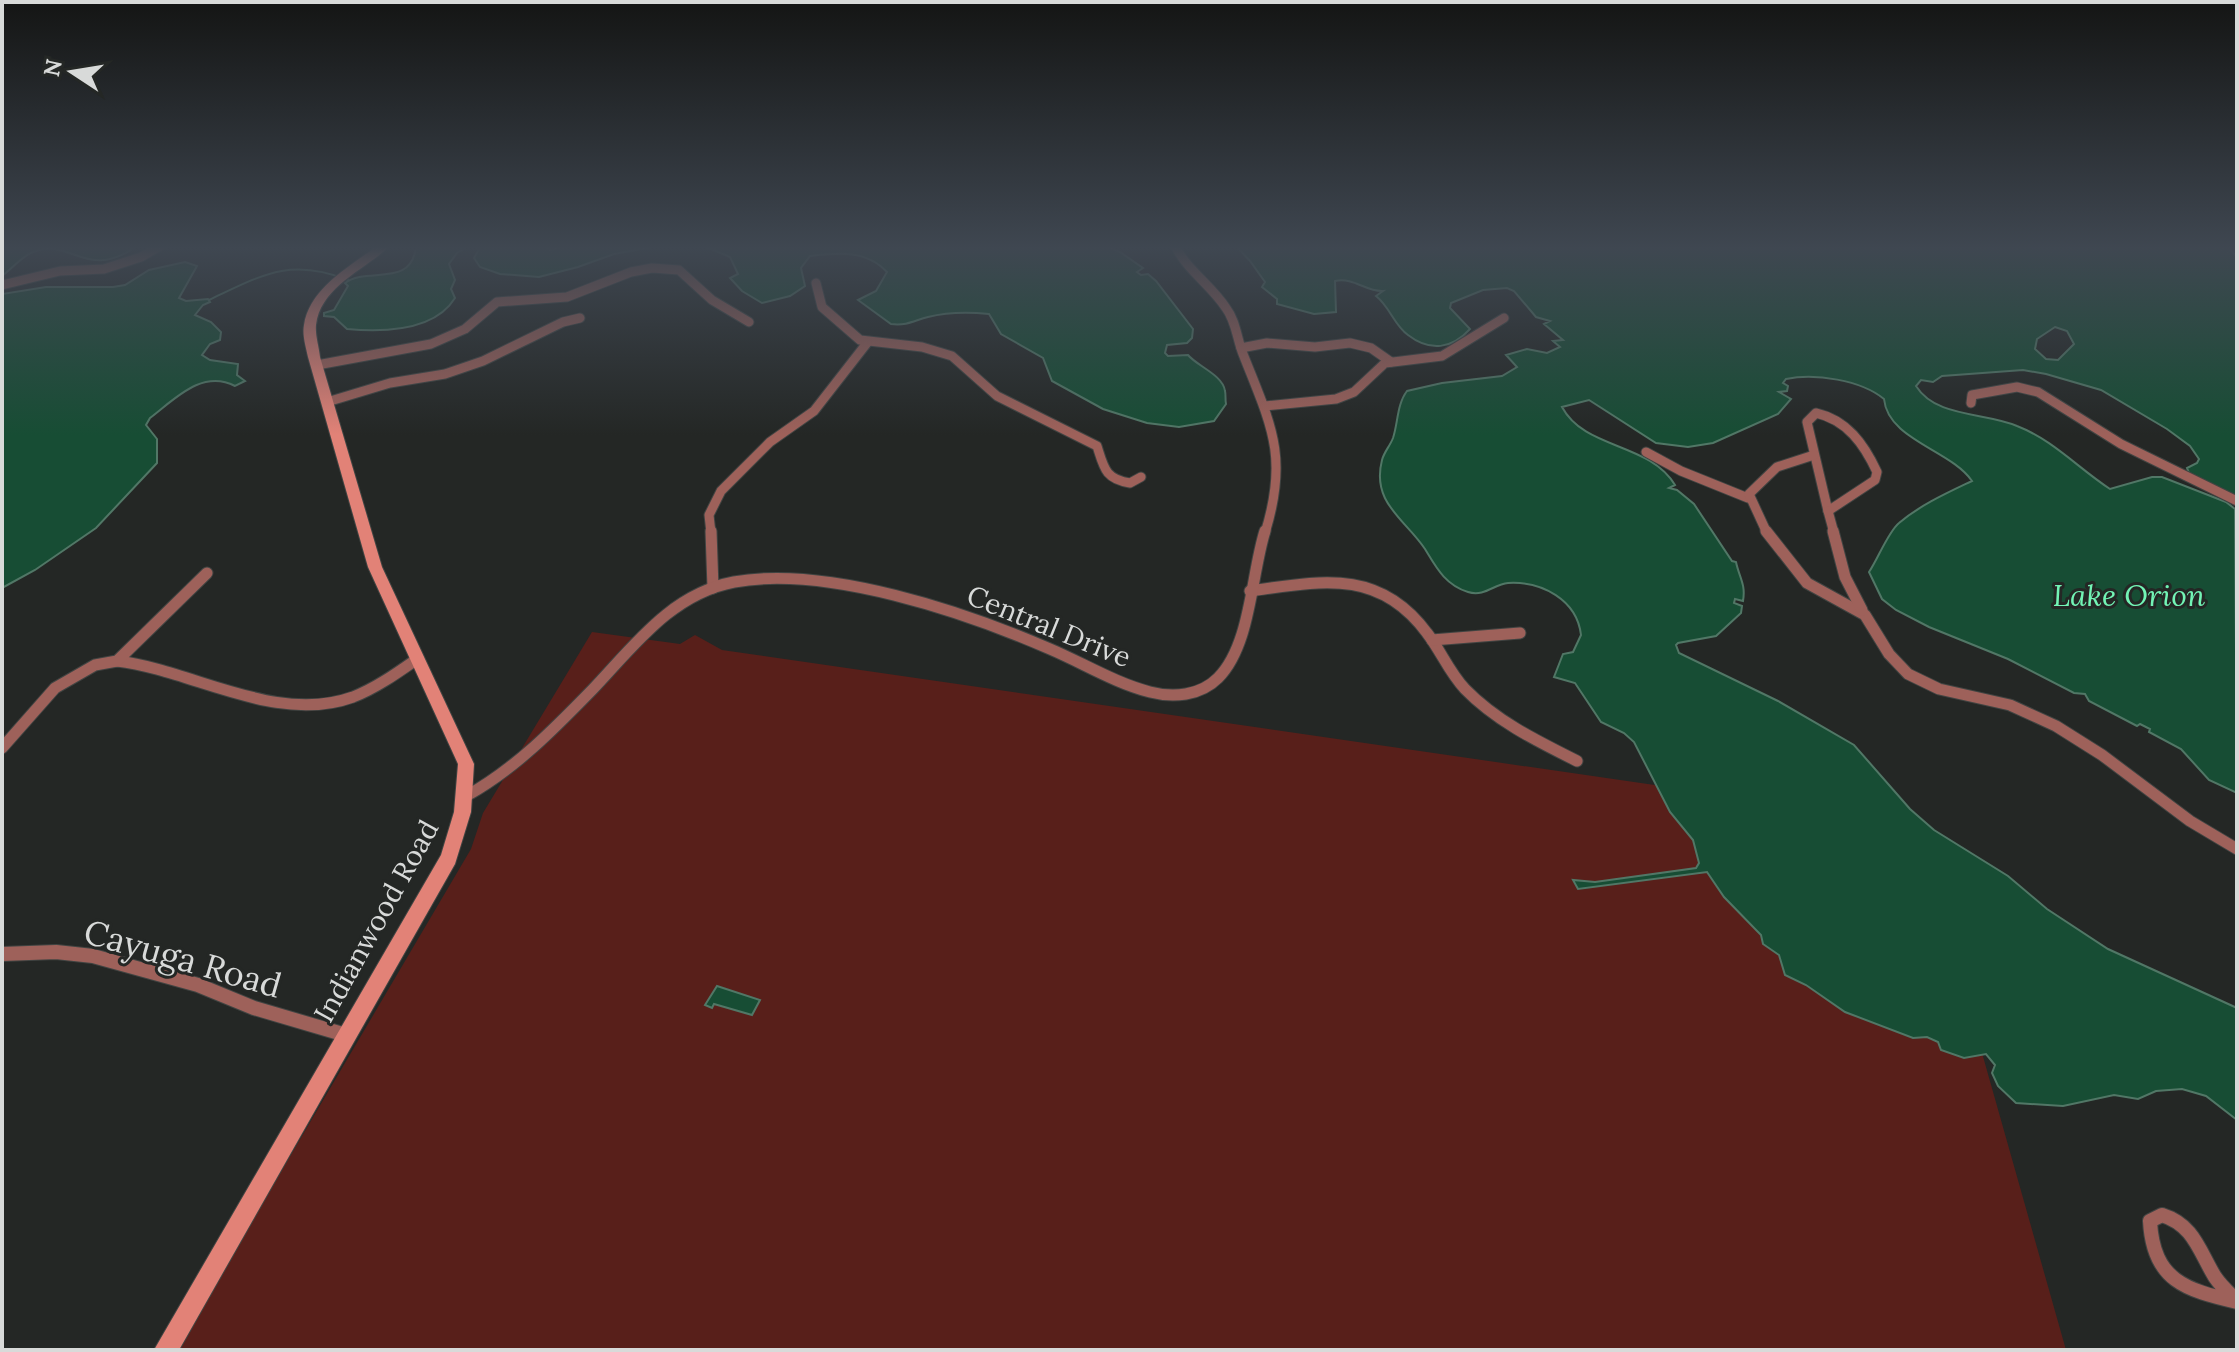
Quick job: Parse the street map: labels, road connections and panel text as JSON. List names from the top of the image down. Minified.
{"streets":{"street":["Central Drive","Indianwood Road","Cayuga Road"]},"crossings":[["Central Drive","Indianwood Road"],["Indianwood Road","Cayuga Road"]],"water":["Lake Orion"],"north":"left"}
